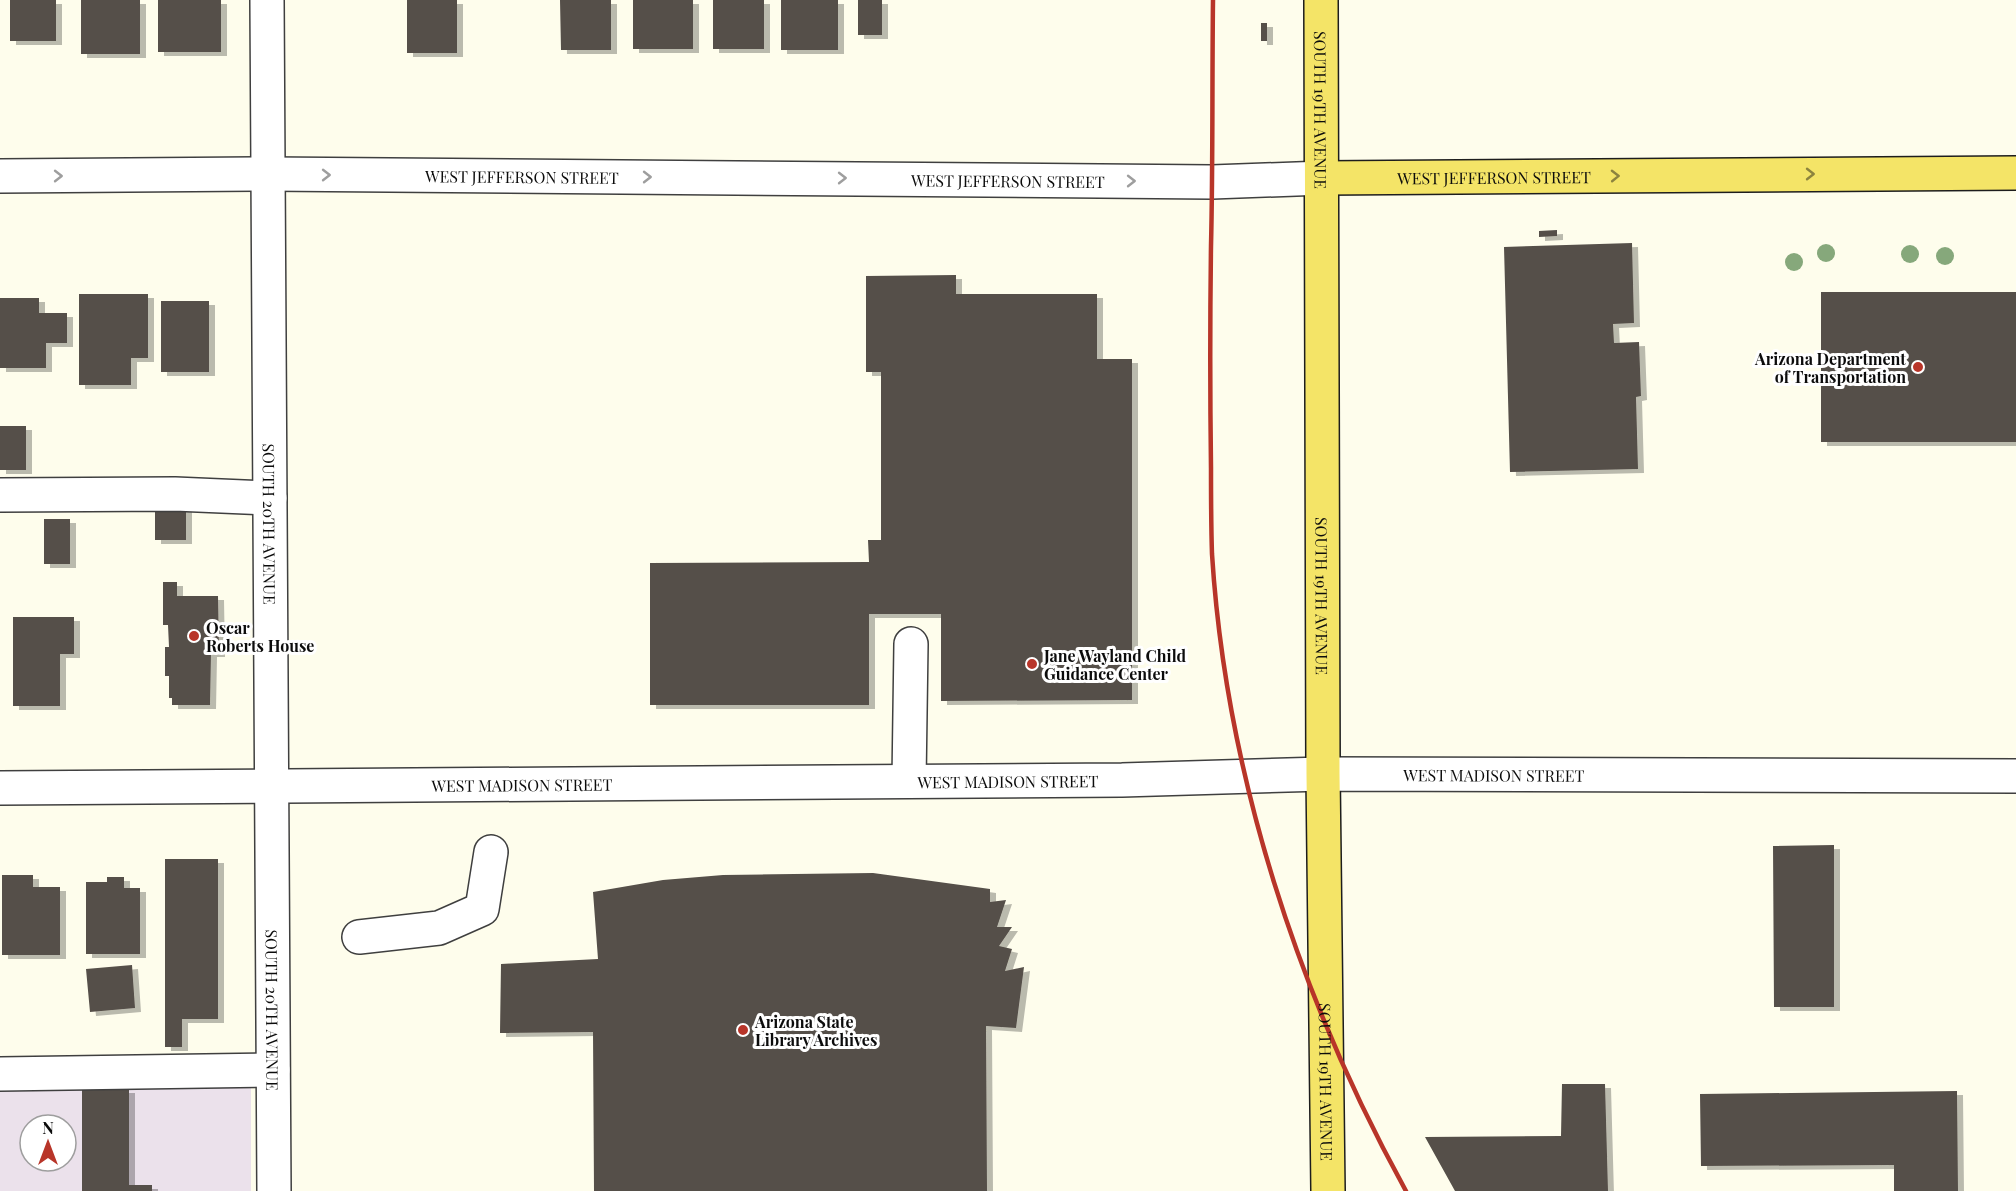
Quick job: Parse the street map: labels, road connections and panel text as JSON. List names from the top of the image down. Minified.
{"streets":{"main road":["SOUTH 19TH AVENUE","WEST JEFFERSON STREET"],"street":["SOUTH 20TH AVENUE","WEST MADISON STREET"]},"crossings":[["SOUTH 19TH AVENUE","WEST JEFFERSON STREET"],["SOUTH 19TH AVENUE","WEST MADISON STREET"],["WEST JEFFERSON STREET","SOUTH 20TH AVENUE"],["SOUTH 20TH AVENUE","WEST MADISON STREET"]],"one_way":["WEST JEFFERSON STREET"],"places":["Arizona Department of Transportation","Oscar Roberts House","Jane Wayland Child Guidance Center","Arizona State Library Archives"],"north":"top"}
